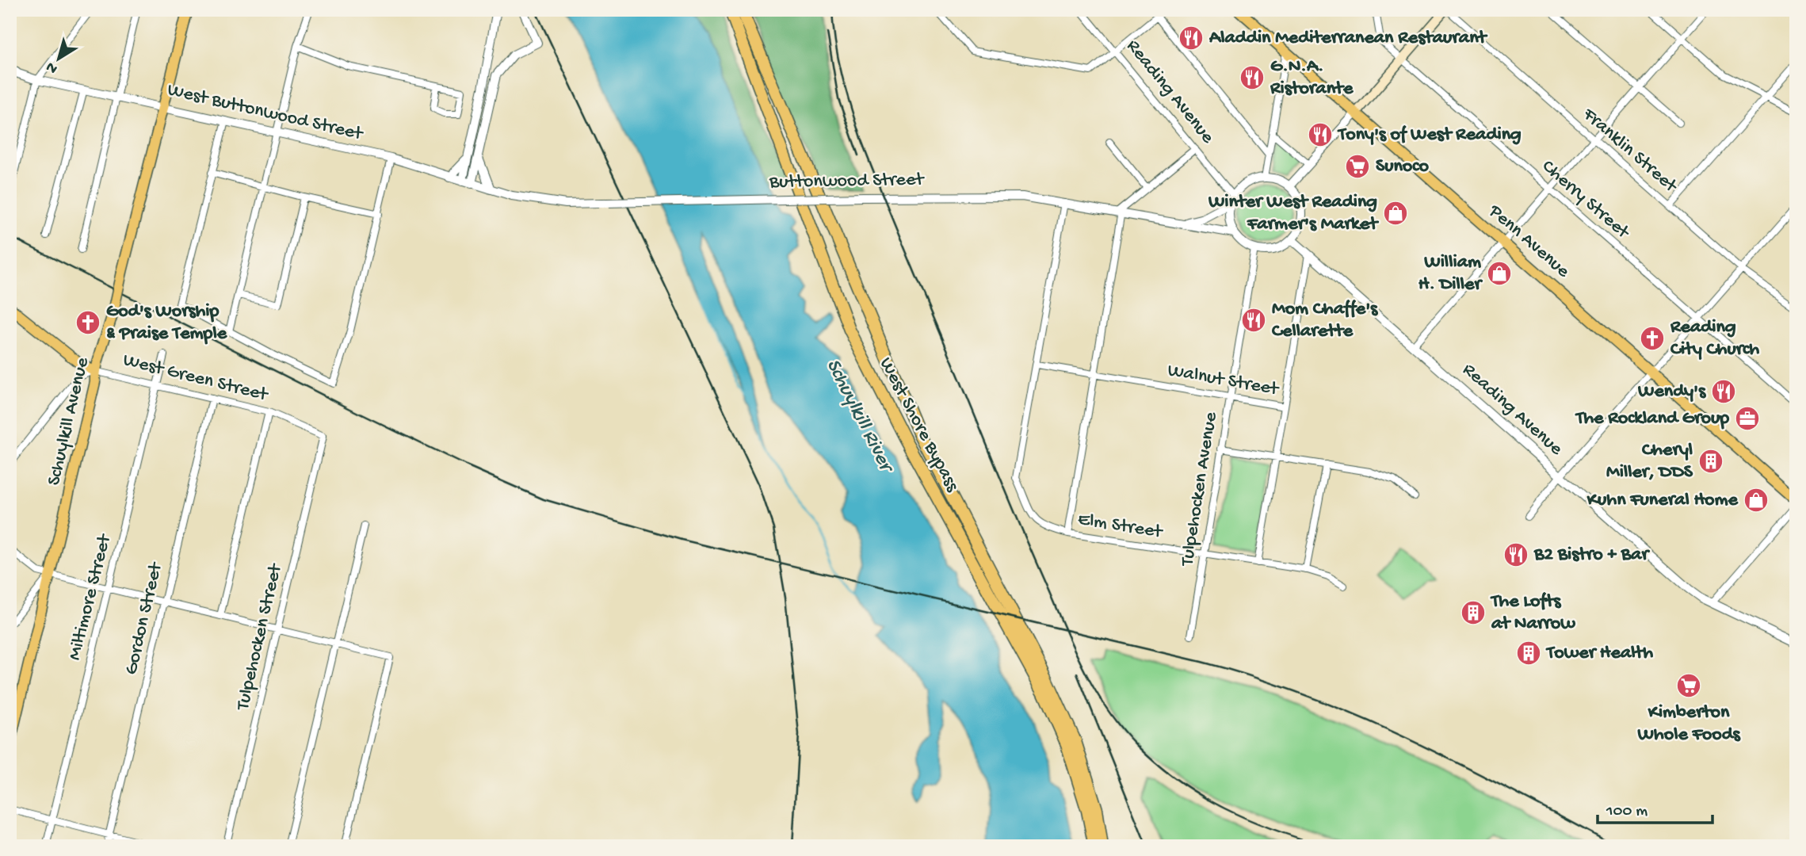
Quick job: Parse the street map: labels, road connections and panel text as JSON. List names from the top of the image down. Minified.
{"streets":{"highway":["West Shore Bypass"],"main road":["Penn Avenue","West Green Street","Schuylkill Avenue"],"street":["Reading Avenue","West Buttonwood Street","Franklin Street","Buttonwood Street","Cherry Street","Walnut Street","Tulpehocken Avenue","Elm Street","Miltimore Street","Gordon Street","Tulpehocken Street"]},"crossings":[["Reading Avenue","Buttonwood Street"],["Reading Avenue","Walnut Street"],["Reading Avenue","Tulpehocken Avenue"],["West Buttonwood Street","Buttonwood Street"],["West Buttonwood Street","Schuylkill Avenue"],["Buttonwood Street","Tulpehocken Avenue"],["West Green Street","Schuylkill Avenue"],["West Green Street","Miltimore Street"],["West Green Street","Gordon Street"],["West Green Street","Tulpehocken Street"],["Walnut Street","Tulpehocken Avenue"],["Walnut Street","Elm Street"],["Tulpehocken Avenue","Elm Street"]],"water":["Schuylkill River"],"places":{"restaurant":["Aladdin Mediterranean Restaurant","G.N.A. Ristorante","Tony's of West Reading","Mom Chaffe's Cellarette","Wendy's","B2 Bistro + Bar"],"supermarket":["Sunoco","Kimberton Whole Foods"],"shop":["Winter West Reading Farmer's Market","William H. Diller","Kuhn Funeral Home"],"church":["God's Worship & Praise Temple","Reading City Church"],"office":["The Rockland Group"],"building":["Cheryl Miller, DDS","The Lofts at Narrow","Tower Health"]},"scale_bar":"100 m","north":"bottom left"}
